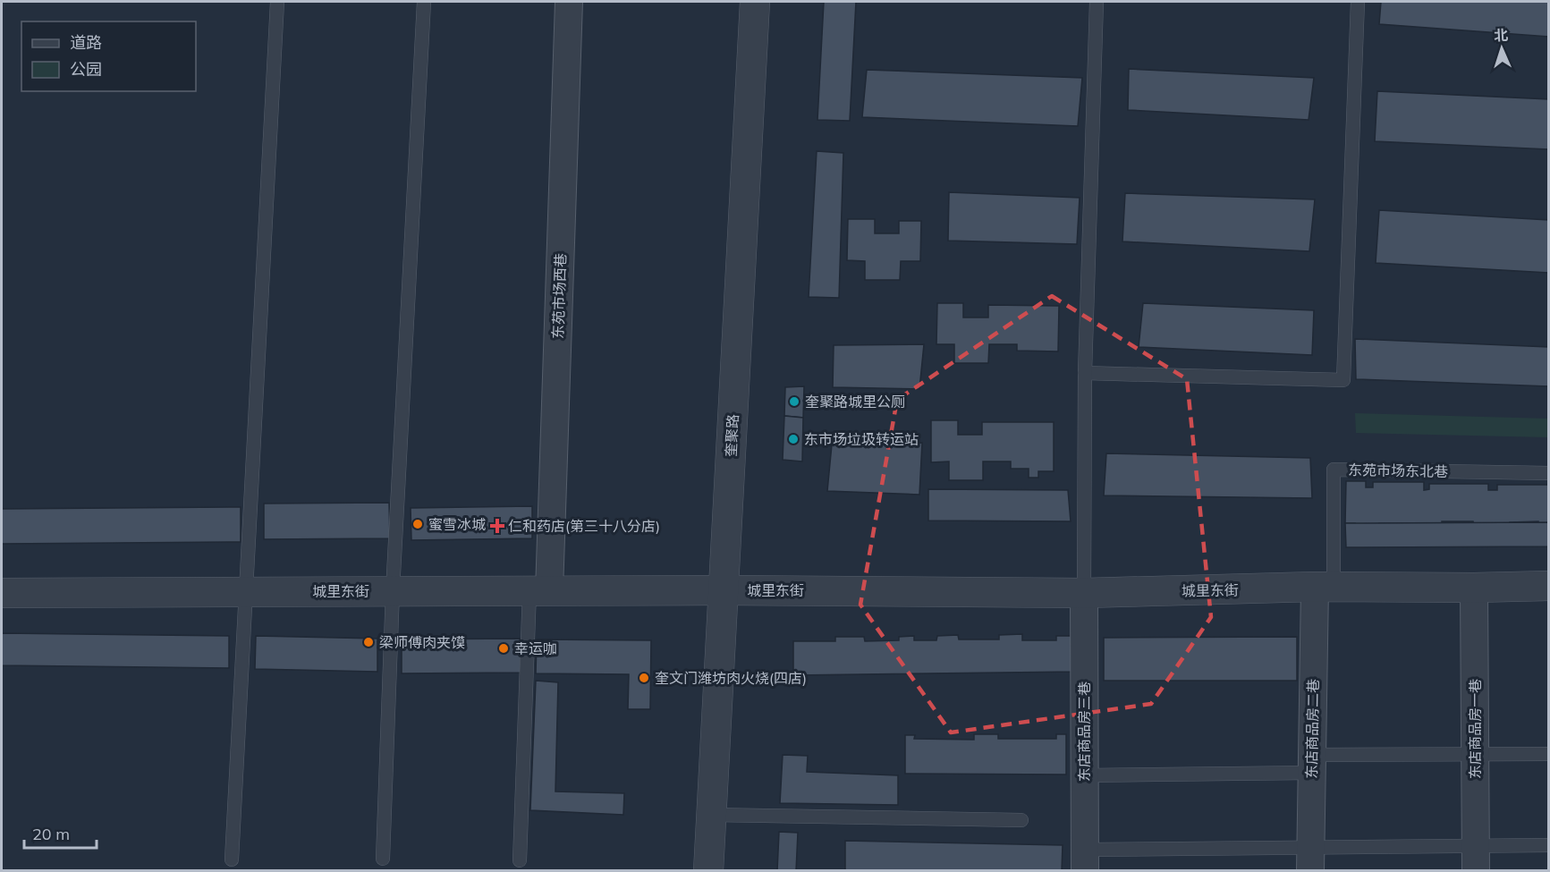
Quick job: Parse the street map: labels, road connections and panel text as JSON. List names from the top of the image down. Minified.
{"streets":{"street":["东苑市场西巷","奎聚路","城里东街","东店商品房二巷","东店商品房一巷","东店商品房三巷"],"lane":["东苑市场东北巷"]},"crossings":[["东苑市场西巷","城里东街"],["奎聚路","城里东街"],["东苑市场东北巷","城里东街"],["东苑市场东北巷","东店商品房二巷"],["城里东街","东店商品房二巷"],["城里东街","东店商品房一巷"],["城里东街","东店商品房三巷"]],"places":{"other":["奎聚路城里公厕","东市场垃圾转运站","蜜雪冰城","梁师傅肉夹馍","幸运咖","奎文门潍坊肉火烧(四店)"],"health":["仁和药店(第三十八分店)"]},"legend":["道路","公园"],"scale_bar":"20 m","north":"top"}
